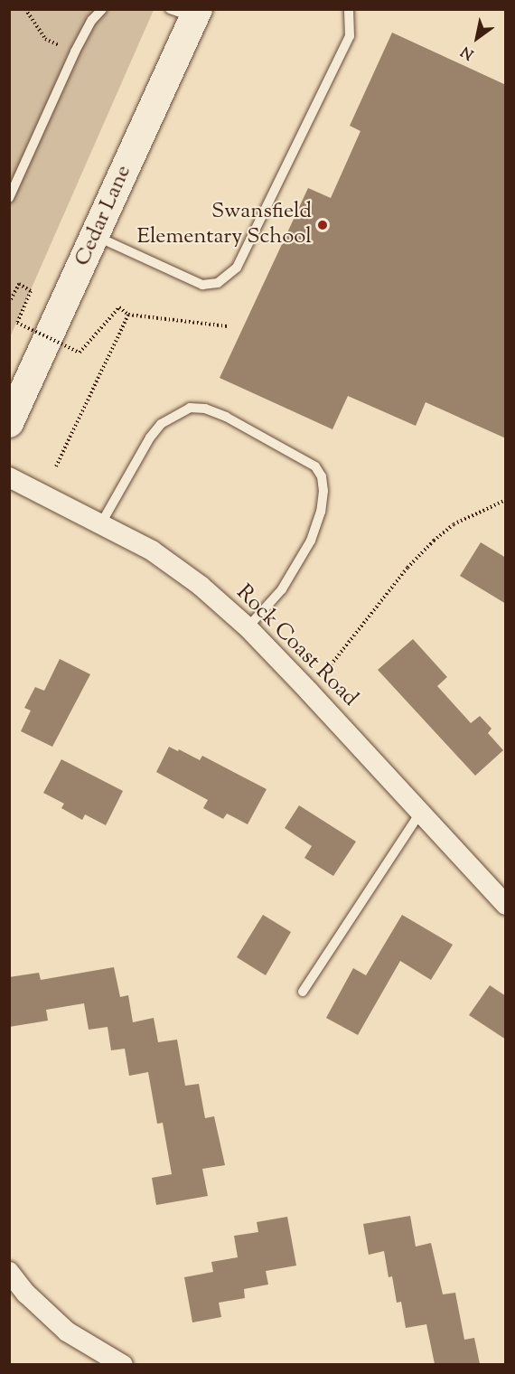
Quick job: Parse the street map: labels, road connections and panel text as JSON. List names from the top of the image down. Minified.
{"streets":{"main road":["Cedar Lane"],"street":["Rock Coast Road"]},"places":["Swansfield Elementary School"],"north":"bottom left"}
